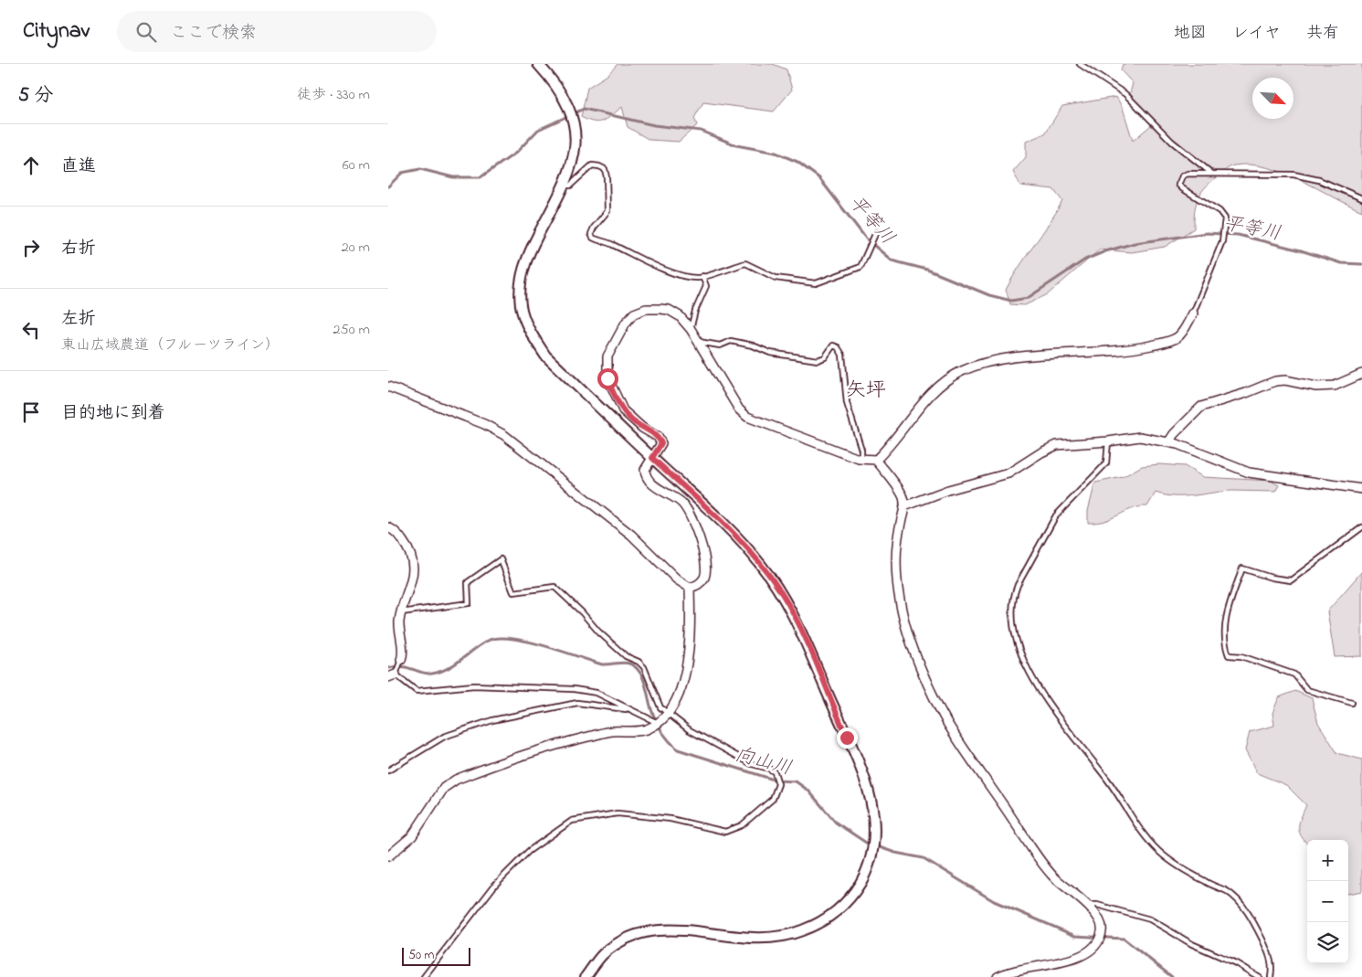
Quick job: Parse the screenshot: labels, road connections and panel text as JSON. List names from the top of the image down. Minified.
{"districts":["矢坪"],"water":["平等川","向山川"],"scale_bar":"50 m","north":"bottom right","page":{"header":"Citynav","search":"ここで検索","nav":["地図","レイヤ","共有"],"heading":["5 分","徒歩 · 330 m"],"list":[["直進","60 m"],["右折","20 m"],["左折","東山広域農道（フルーツライン）","250 m"],"目的地に到着"],"map_buttons":["+","−"],"scale":"50 m"}}
